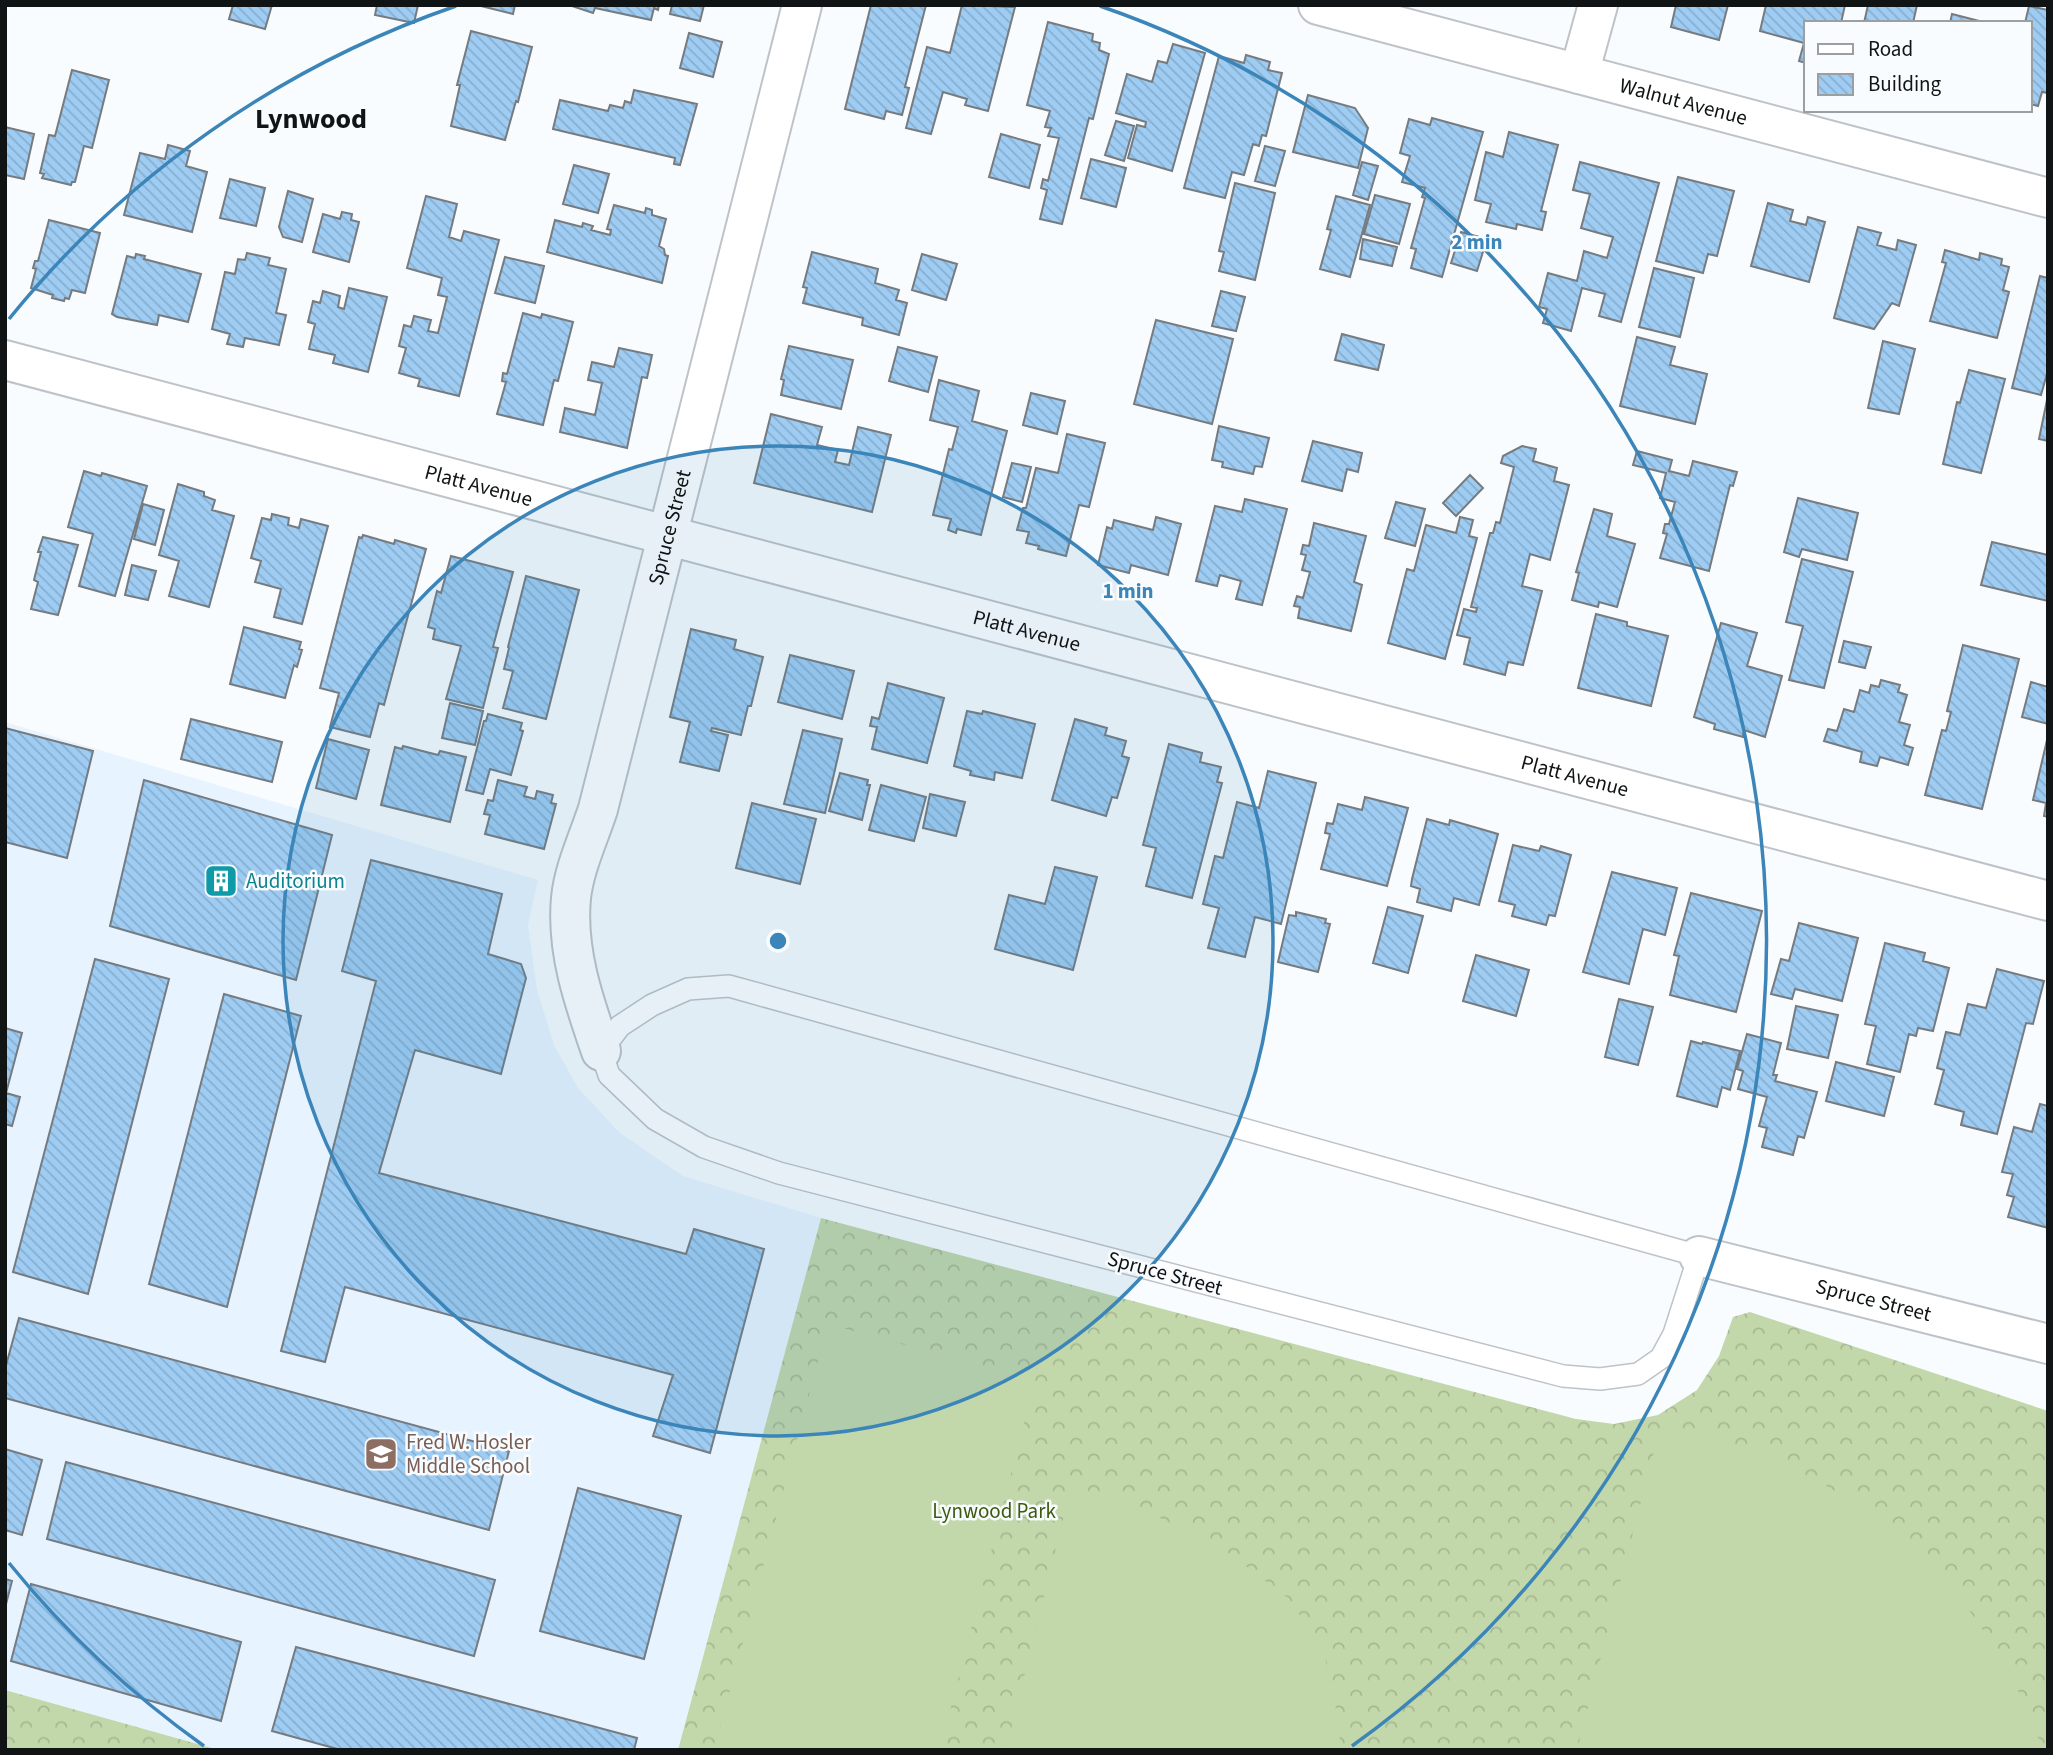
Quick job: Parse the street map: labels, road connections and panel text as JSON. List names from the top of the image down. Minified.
{"streets":{"street":["Walnut Avenue","Platt Avenue","Spruce Street"]},"crossings":[["Platt Avenue","Spruce Street"]],"districts":["Lynwood"],"parks":["Lynwood Park"],"places":{"building":["Auditorium"],"school or university":["Fred W. Hosler Middle School"]},"legend":["Road","Building"],"rings":["2 min","1 min"]}
